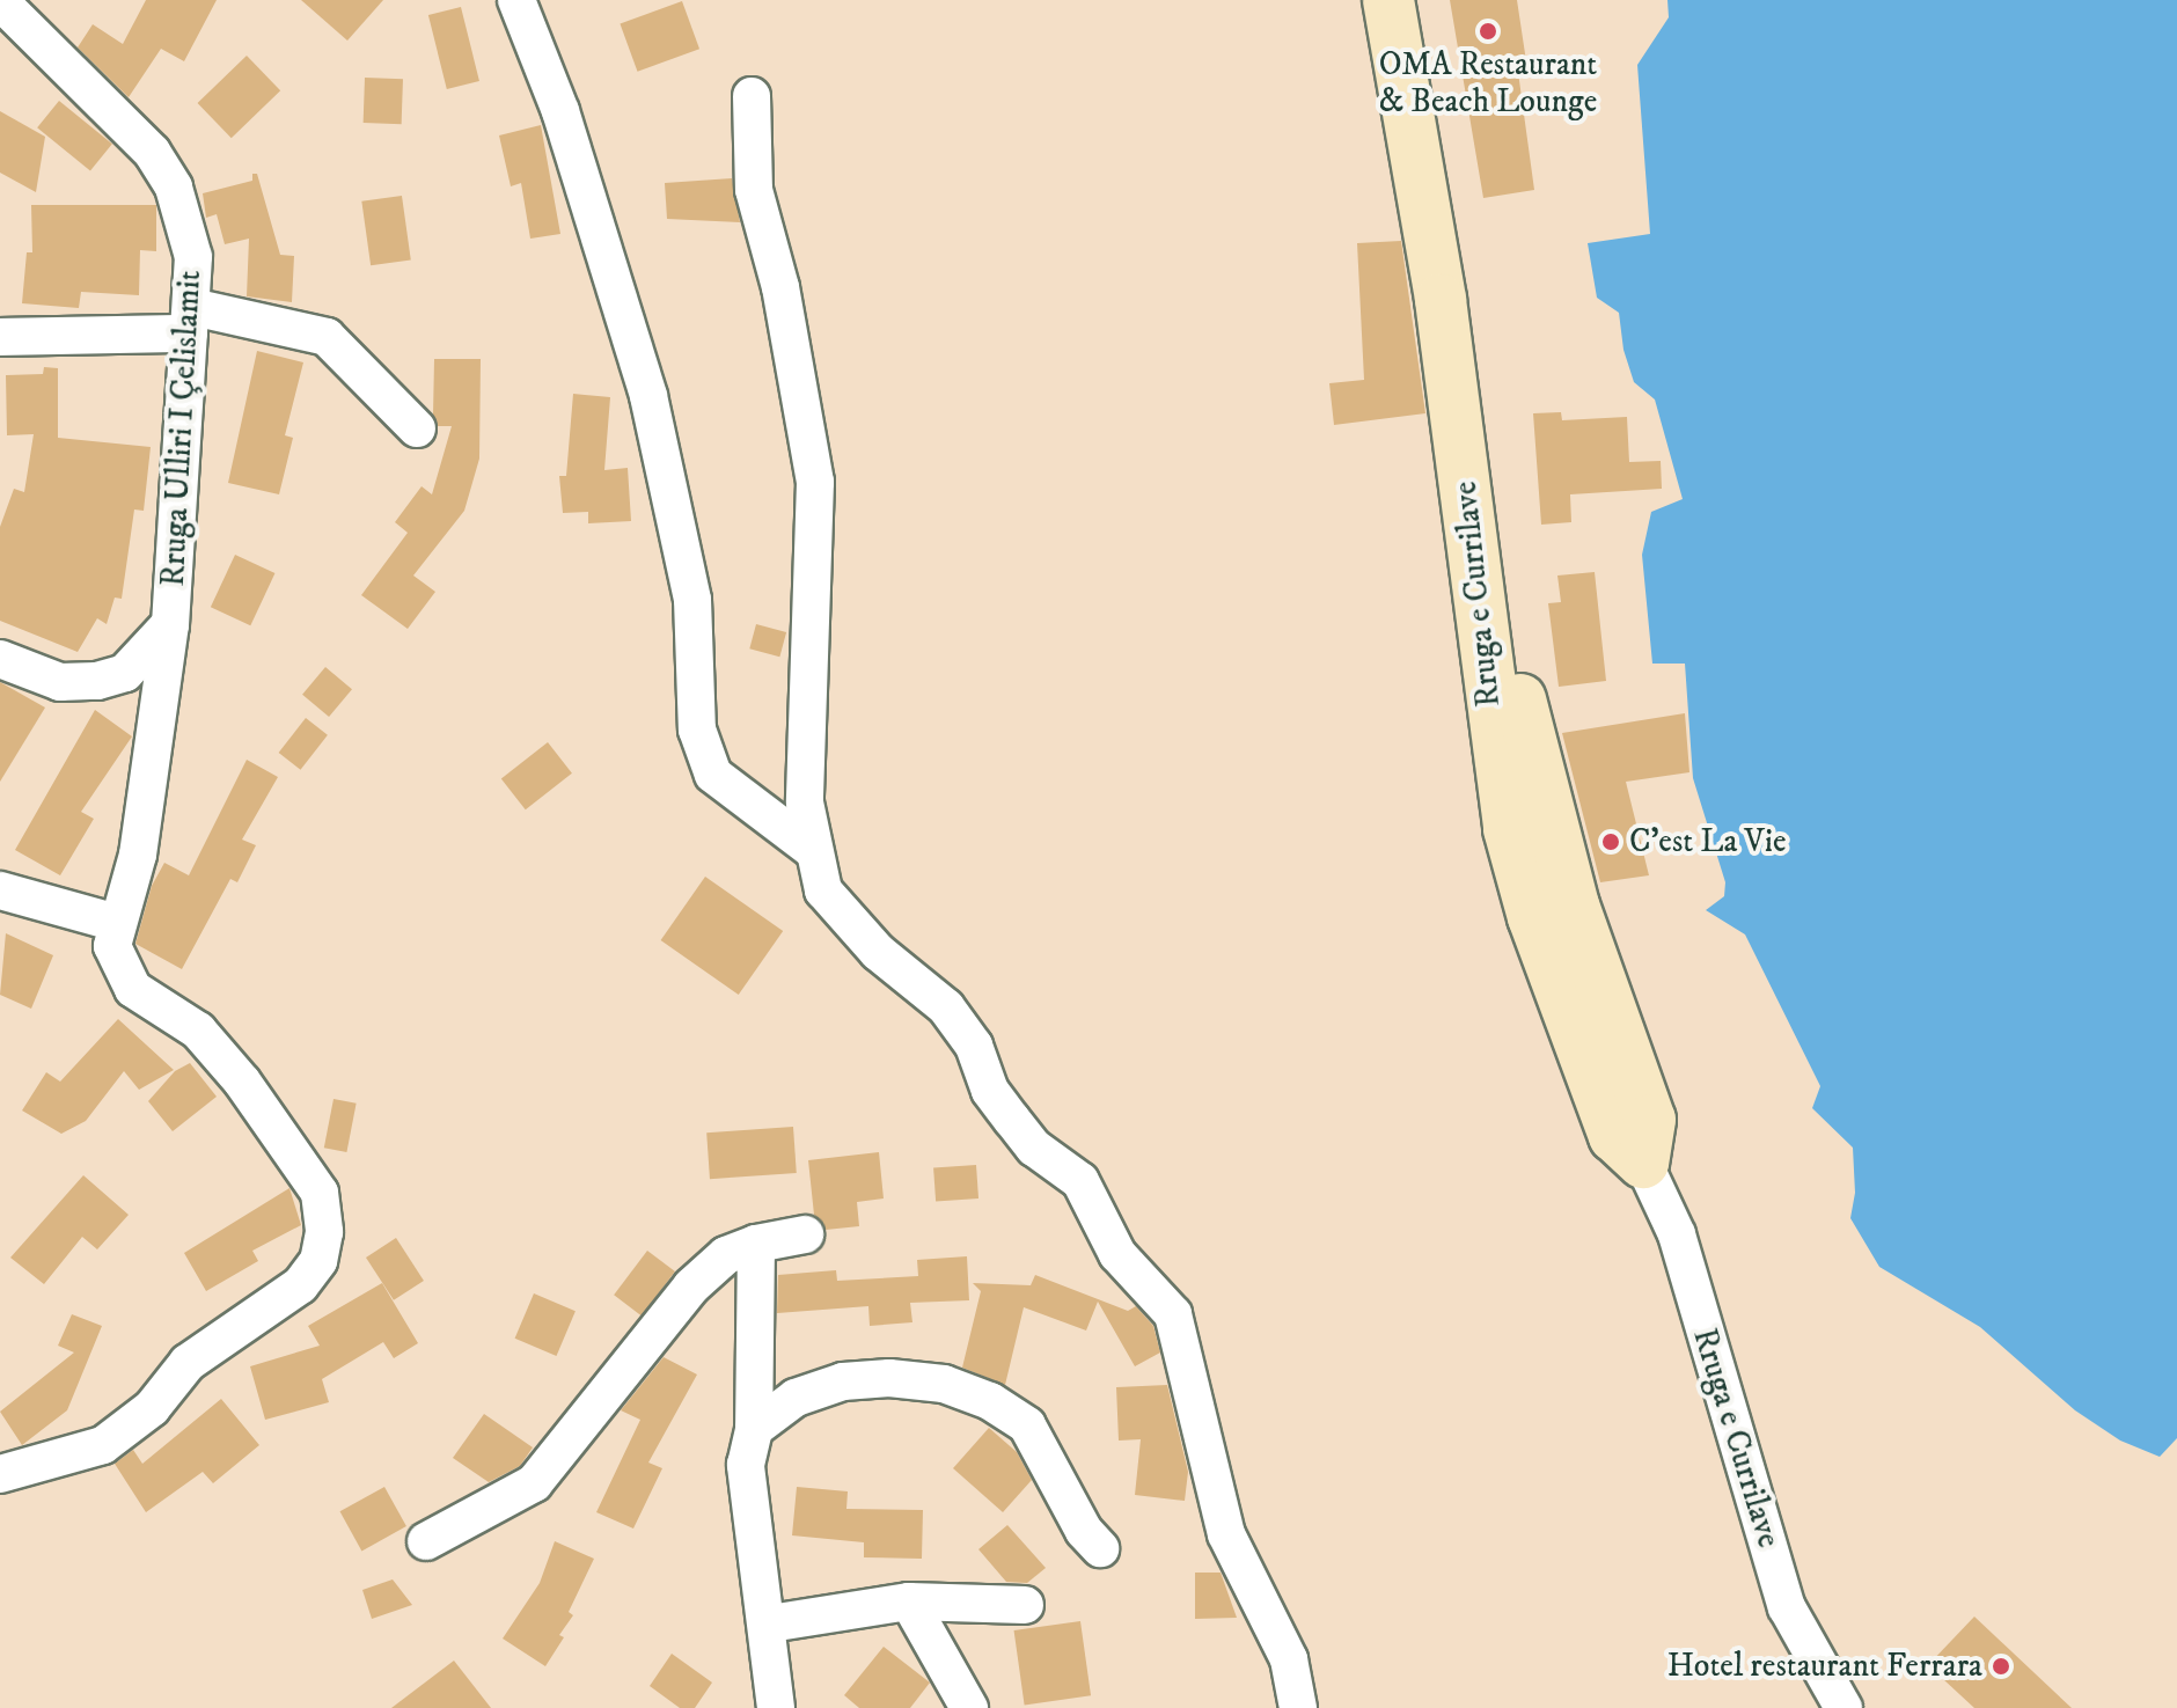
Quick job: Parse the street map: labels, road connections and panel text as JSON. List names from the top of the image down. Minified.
{"streets":{"main road":["Rruga e Currilave"],"street":["Rruga Ulliri I Çelislamit"]},"places":["OMA Restaurant & Beach Lounge","C'est La Vie","Hotel restaurant Ferrara"]}
